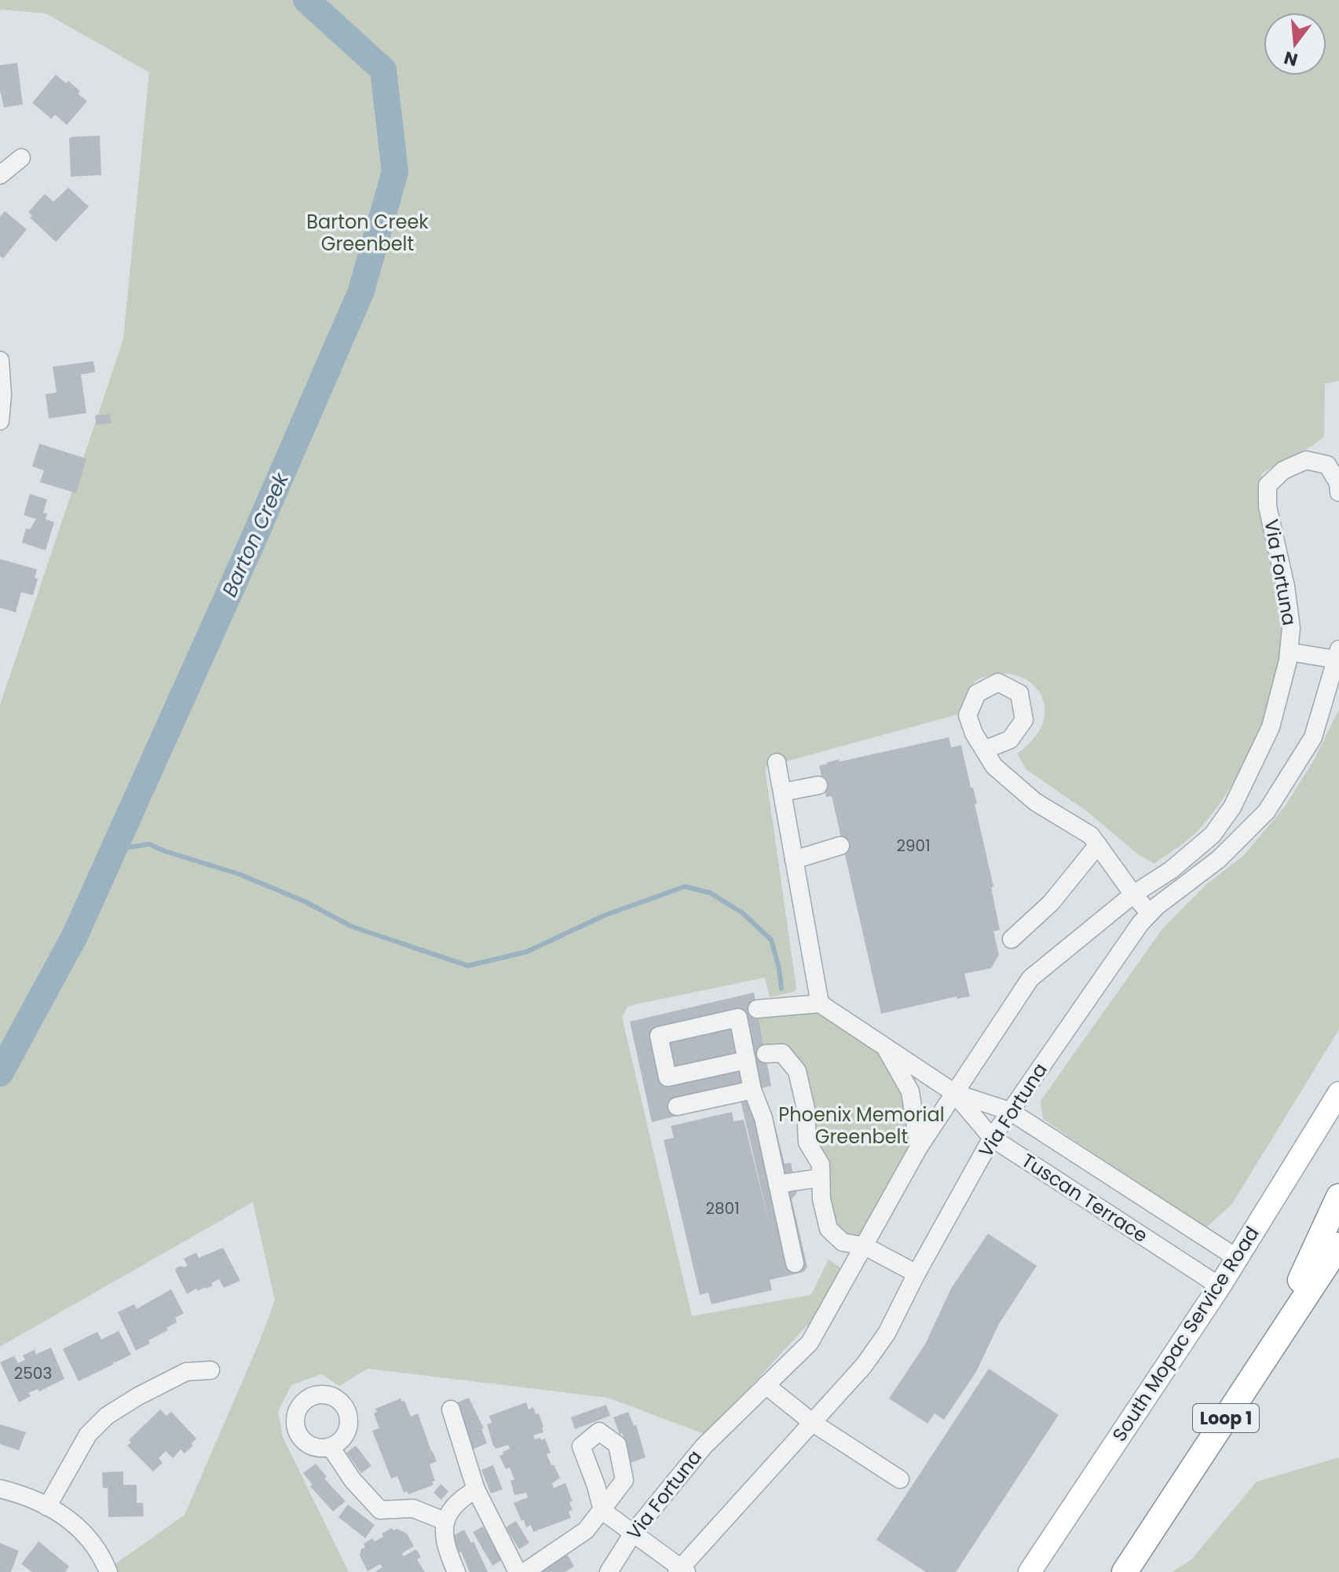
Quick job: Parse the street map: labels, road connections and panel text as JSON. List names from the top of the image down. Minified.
{"streets":{"highway":["Loop 1"],"main road":["South Mopac Service Road"],"street":["Via Fortuna","Tuscan Terrace"]},"crossings":[["Via Fortuna","Tuscan Terrace"],["Tuscan Terrace","South Mopac Service Road"]],"water":["Barton Creek"],"parks":["Barton Creek Greenbelt","Phoenix Memorial Greenbelt"],"house_numbers":["2901","2801","2503"],"north":"bottom"}
